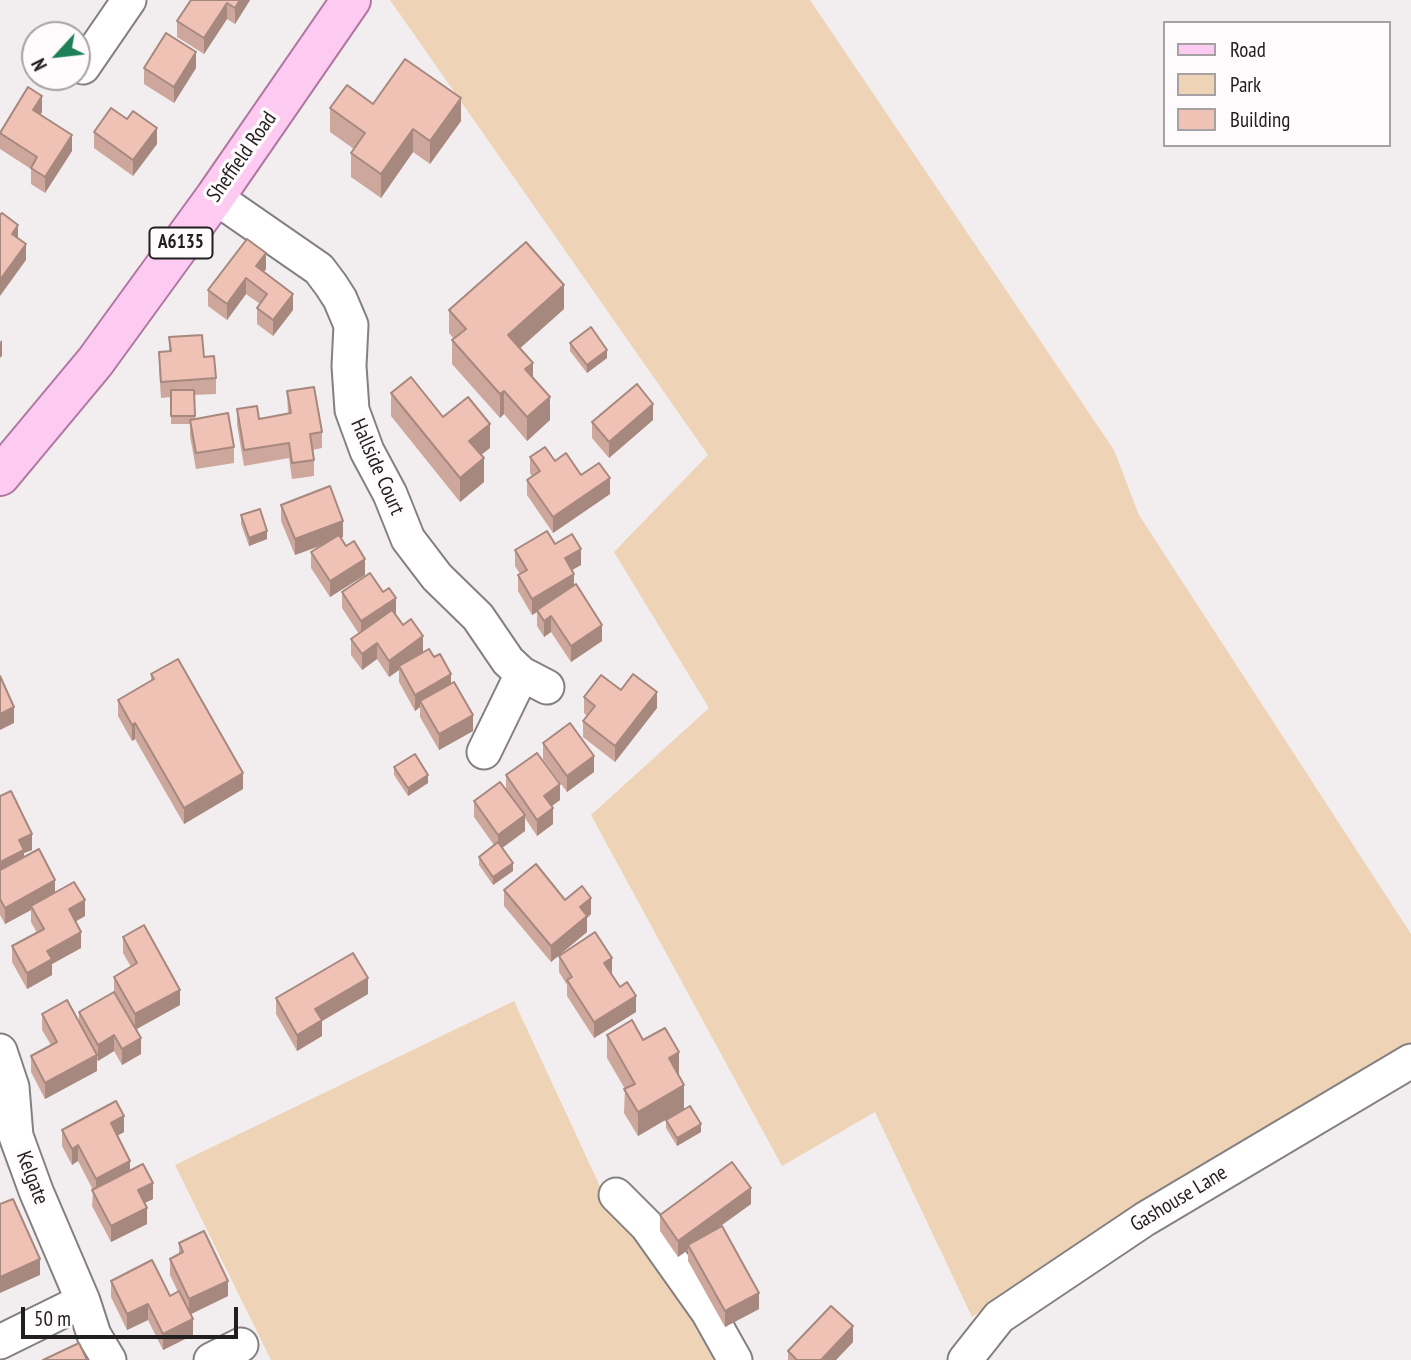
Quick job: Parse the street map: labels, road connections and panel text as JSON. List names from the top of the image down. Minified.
{"streets":{"main road":["Sheffield Road","A6135"],"street":["Hallside Court","Kelgate","Gashouse Lane"]},"crossings":[["Sheffield Road","Hallside Court"]],"legend":["Road","Park","Building"],"scale_bar":"50 m","north":"bottom left"}
